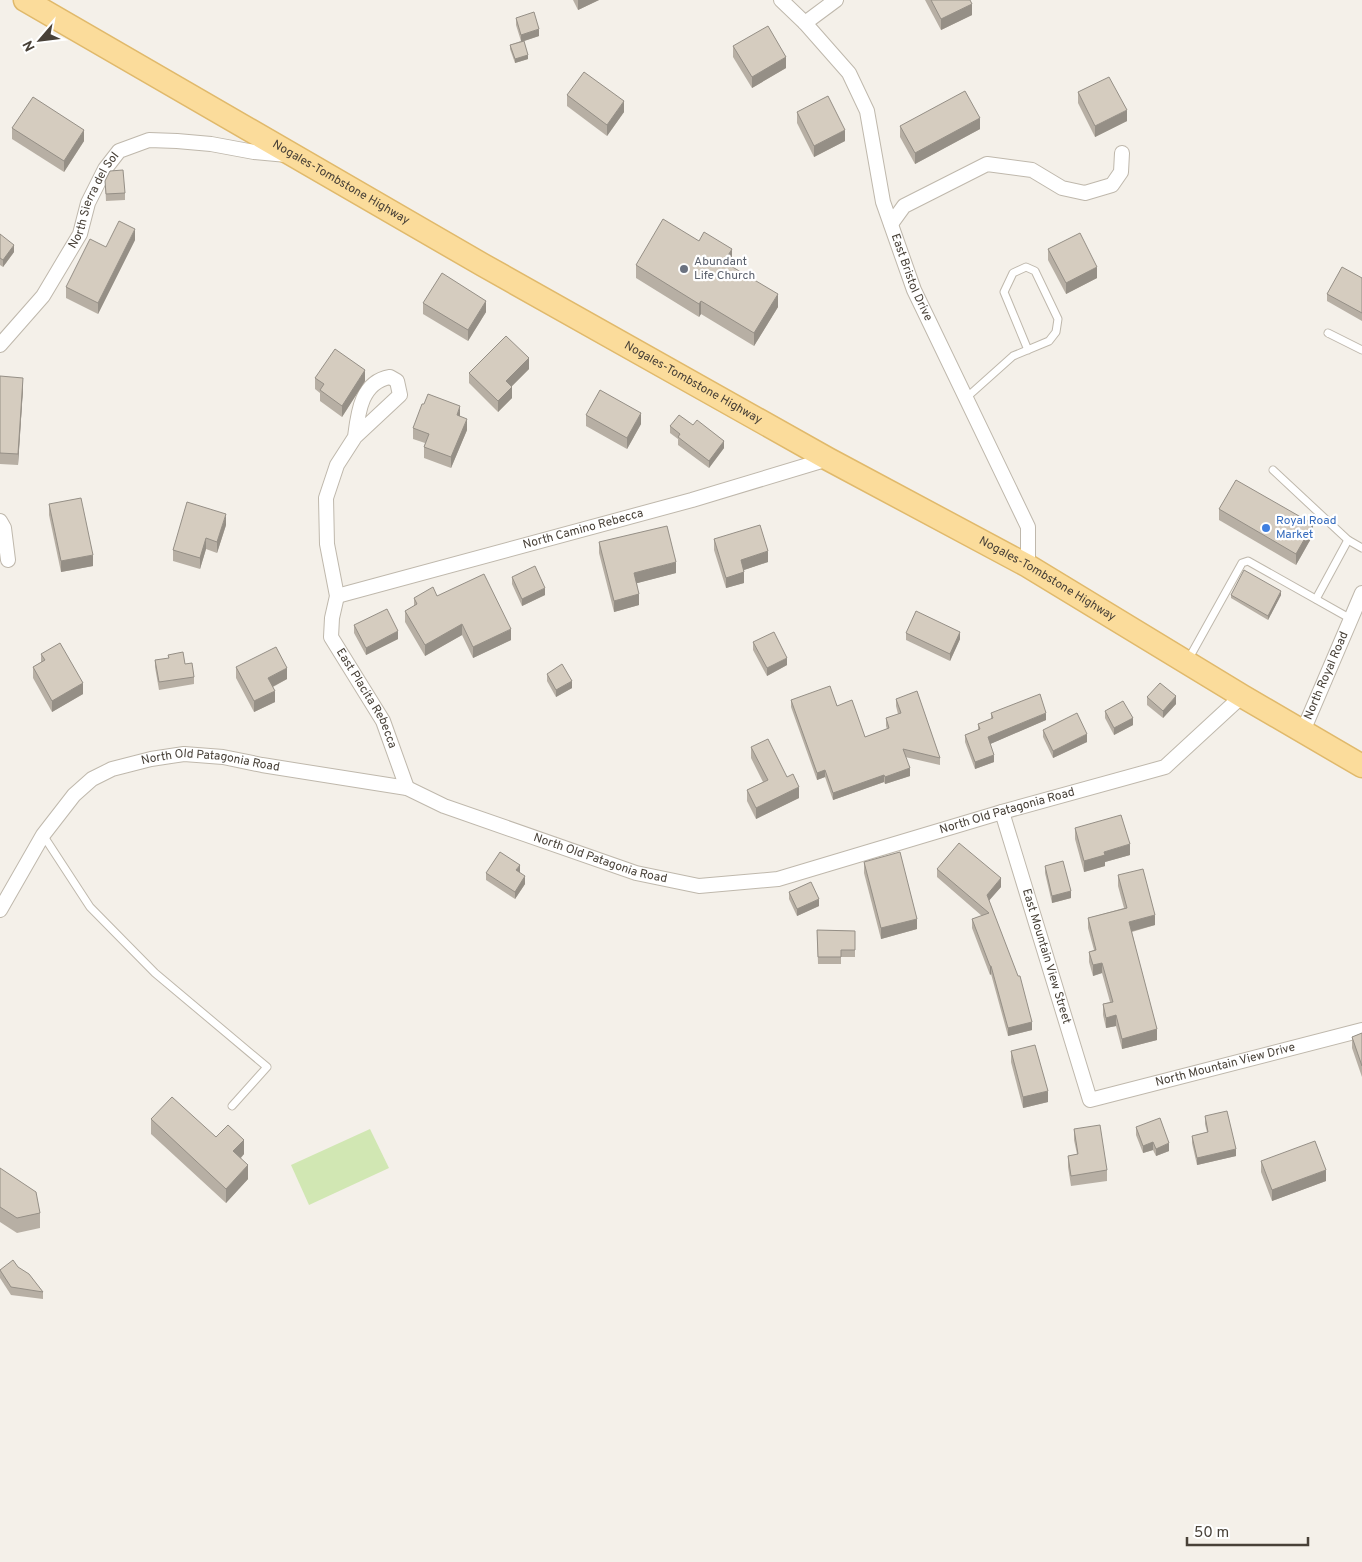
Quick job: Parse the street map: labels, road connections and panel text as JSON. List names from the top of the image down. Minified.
{"streets":{"main road":["Nogales-Tombstone Highway"],"street":["North Sierra del Sol","East Bristol Drive","North Camino Rebecca","North Royal Road","East Placita Rebecca","North Old Patagonia Road","East Mountain View Street","North Mountain View Drive"]},"crossings":[["Nogales-Tombstone Highway","North Sierra del Sol"],["Nogales-Tombstone Highway","East Bristol Drive"],["Nogales-Tombstone Highway","North Camino Rebecca"],["Nogales-Tombstone Highway","North Royal Road"],["Nogales-Tombstone Highway","North Old Patagonia Road"],["North Camino Rebecca","East Placita Rebecca"],["East Placita Rebecca","North Old Patagonia Road"],["North Old Patagonia Road","East Mountain View Street"],["East Mountain View Street","North Mountain View Drive"]],"places":["Abundant Life Church","Royal Road Market"],"scale_bar":"50 m","north":"bottom left"}
